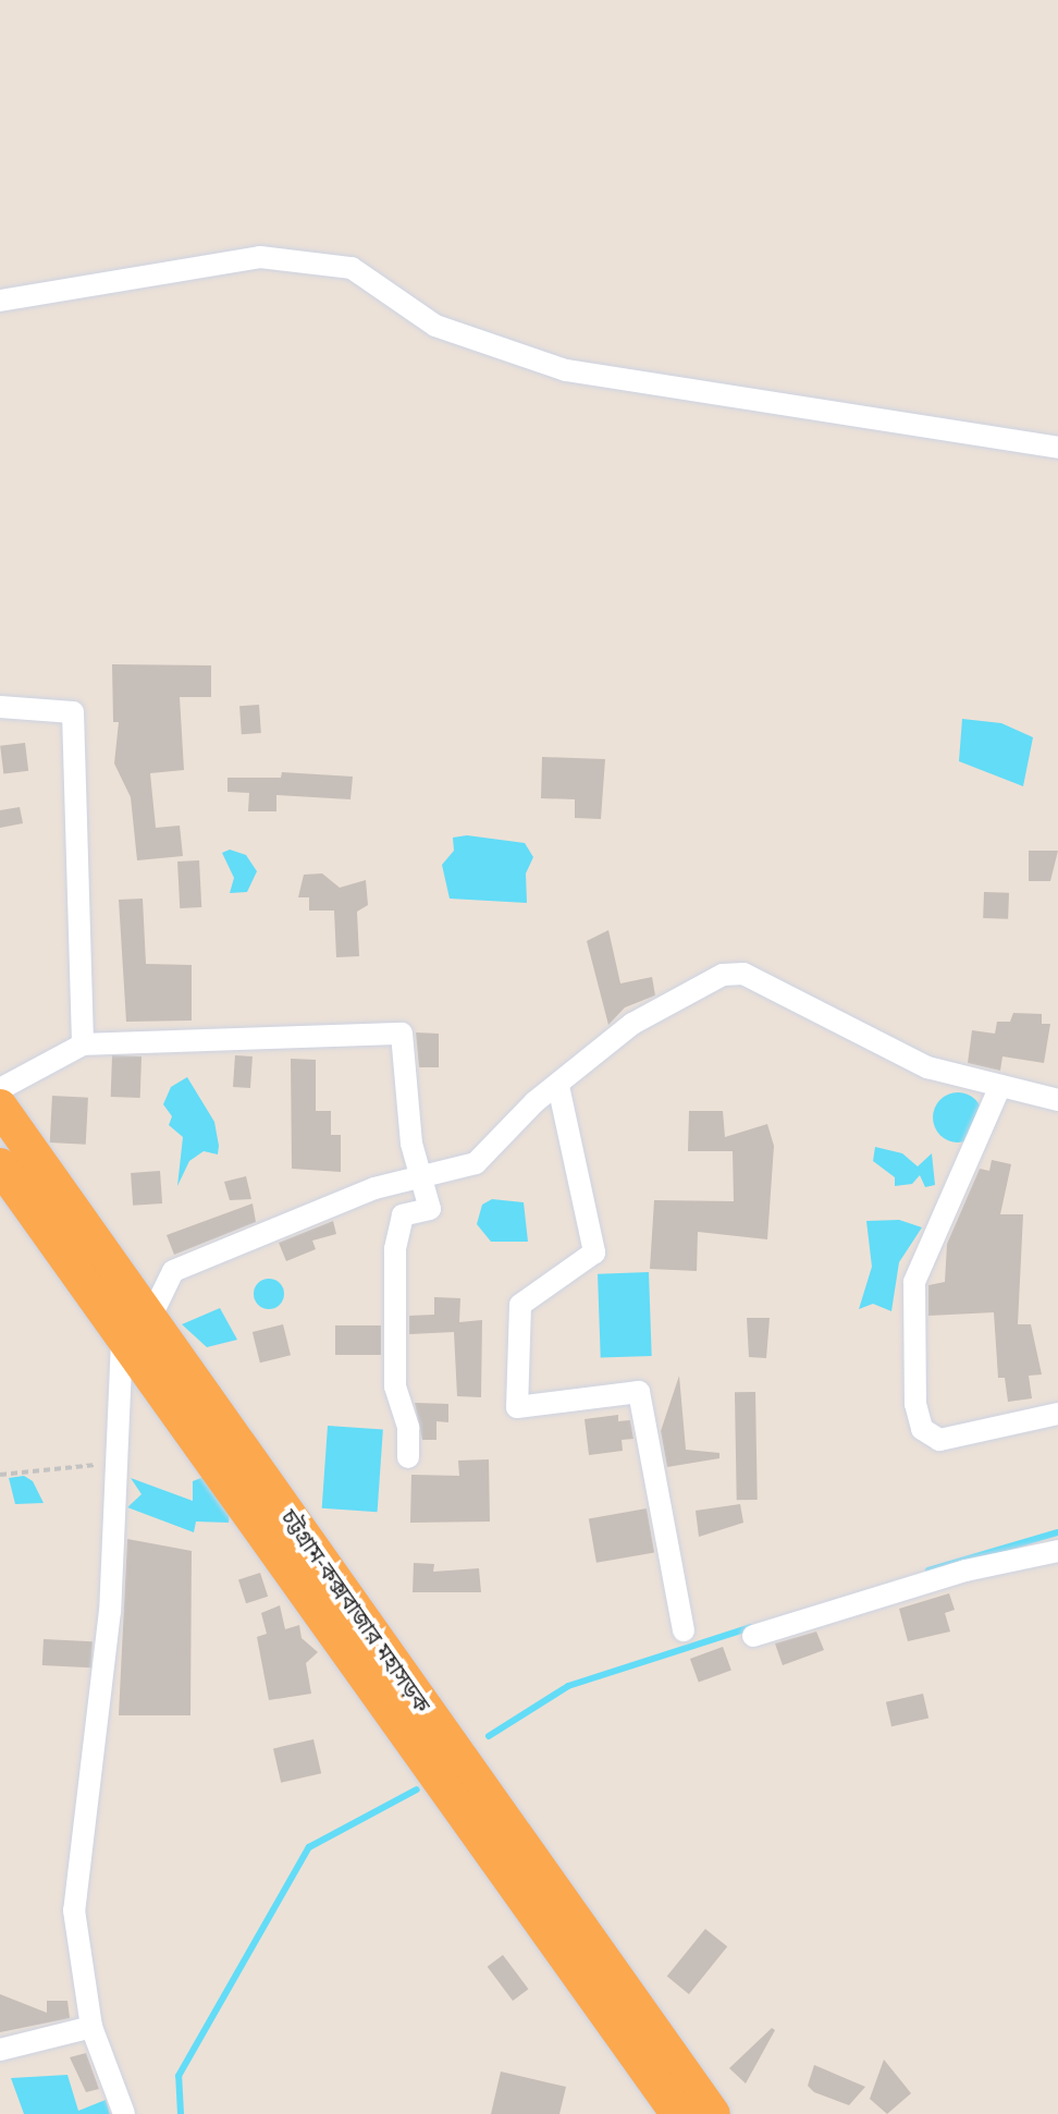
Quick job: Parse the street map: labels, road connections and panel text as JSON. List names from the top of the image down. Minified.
{"streets":{"highway":["চট্টগ্রাম-কক্সবাজার মহাসড়ক"]}}
